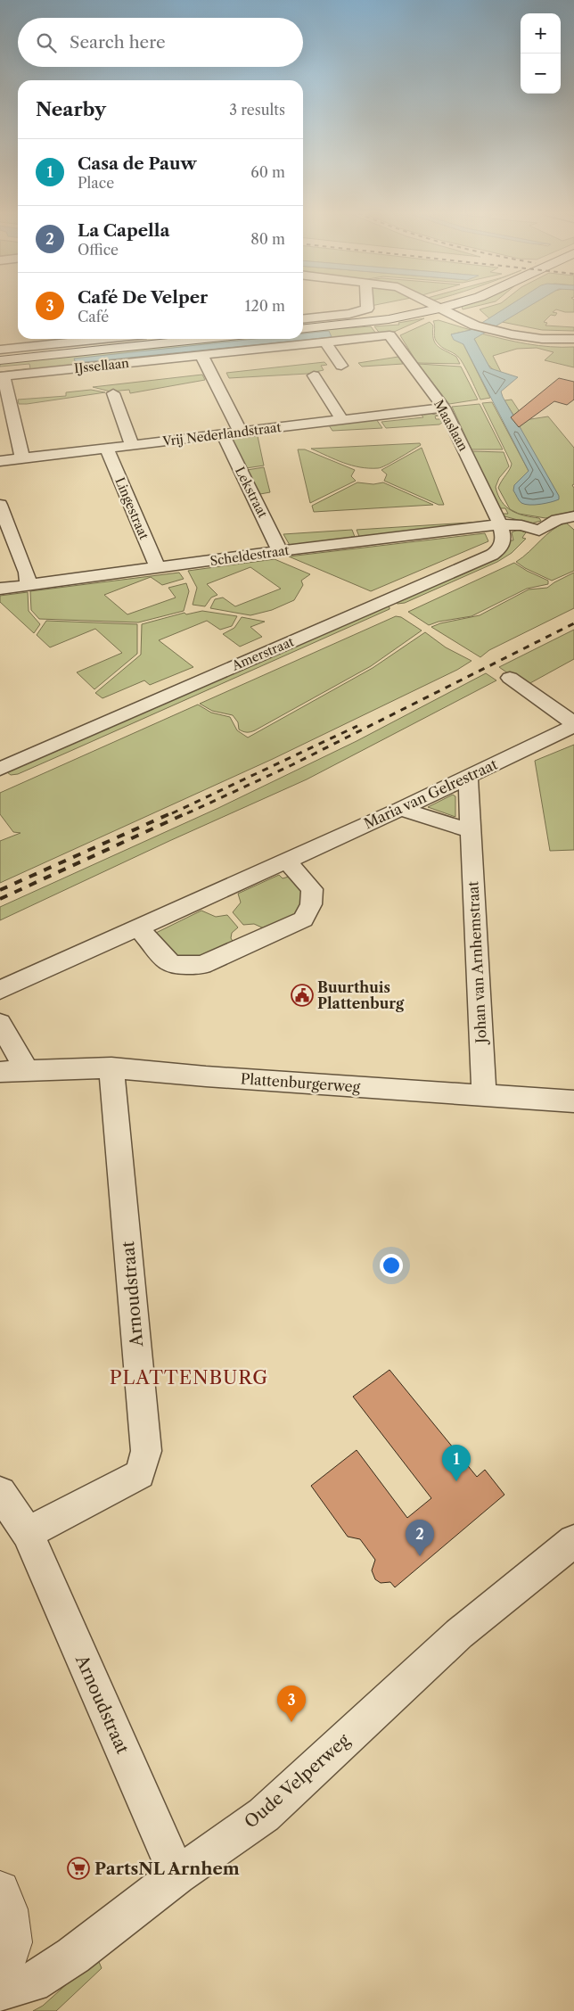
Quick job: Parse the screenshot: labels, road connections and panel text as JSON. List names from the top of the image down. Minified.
{"streets":{"main road":["IJssellaan"],"street":["Maaslaan","Vrij Nederlandstraat","Lekstraat","Lingestraat","Scheldestraat","Amerstraat","Maria van Gelrestraat","Johan van Arnhemstraat","Plattenburgerweg","Arnoudstraat","Oude Velperweg"]},"crossings":[["IJssellaan","Maaslaan"],["Maaslaan","Vrij Nederlandstraat"],["Maaslaan","Scheldestraat"],["Maaslaan","Amerstraat"],["Vrij Nederlandstraat","Lekstraat"],["Vrij Nederlandstraat","Lingestraat"],["Lekstraat","Scheldestraat"],["Lingestraat","Scheldestraat"],["Scheldestraat","Amerstraat"],["Maria van Gelrestraat","Johan van Arnhemstraat"],["Johan van Arnhemstraat","Plattenburgerweg"],["Plattenburgerweg","Arnoudstraat"],["Arnoudstraat","Oude Velperweg"]],"districts":["PLATTENBURG"],"places":{"public building":["Buurthuis Plattenburg"],"supermarket":["PartsNL Arnhem"]},"page":{"map_buttons":["+","−"],"search":"Search here","heading":["Nearby","3 results"],"list":[{"mark":"1","name":"Casa de Pauw","note":"Place","value":"60 m"},{"mark":"2","name":"La Capella","note":"Office","value":"80 m"},{"mark":"3","name":"Café De Velper","note":"Café","value":"120 m"}],"pins":["1","2","3"]}}
